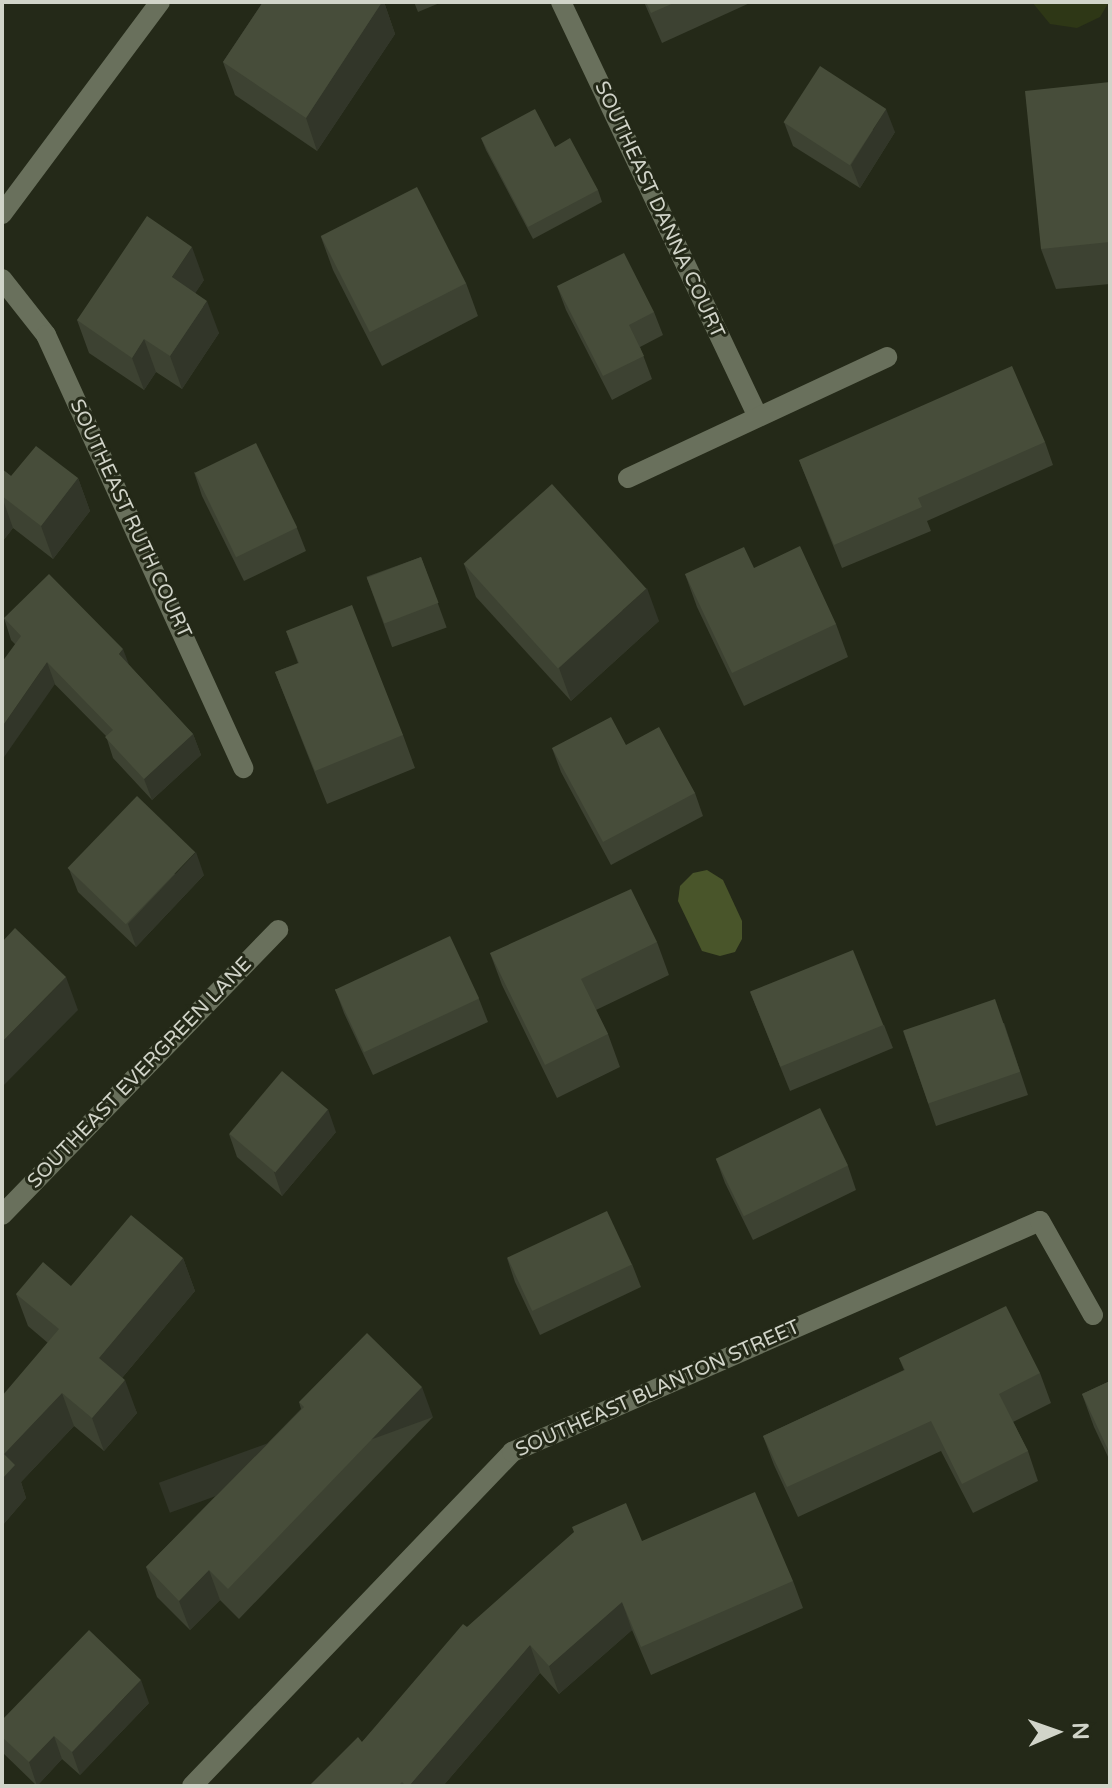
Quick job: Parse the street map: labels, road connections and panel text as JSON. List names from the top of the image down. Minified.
{"streets":{"street":["SOUTHEAST DANNA COURT","SOUTHEAST RUTH COURT","SOUTHEAST EVERGREEN LANE","SOUTHEAST BLANTON STREET"]},"north":"right"}
